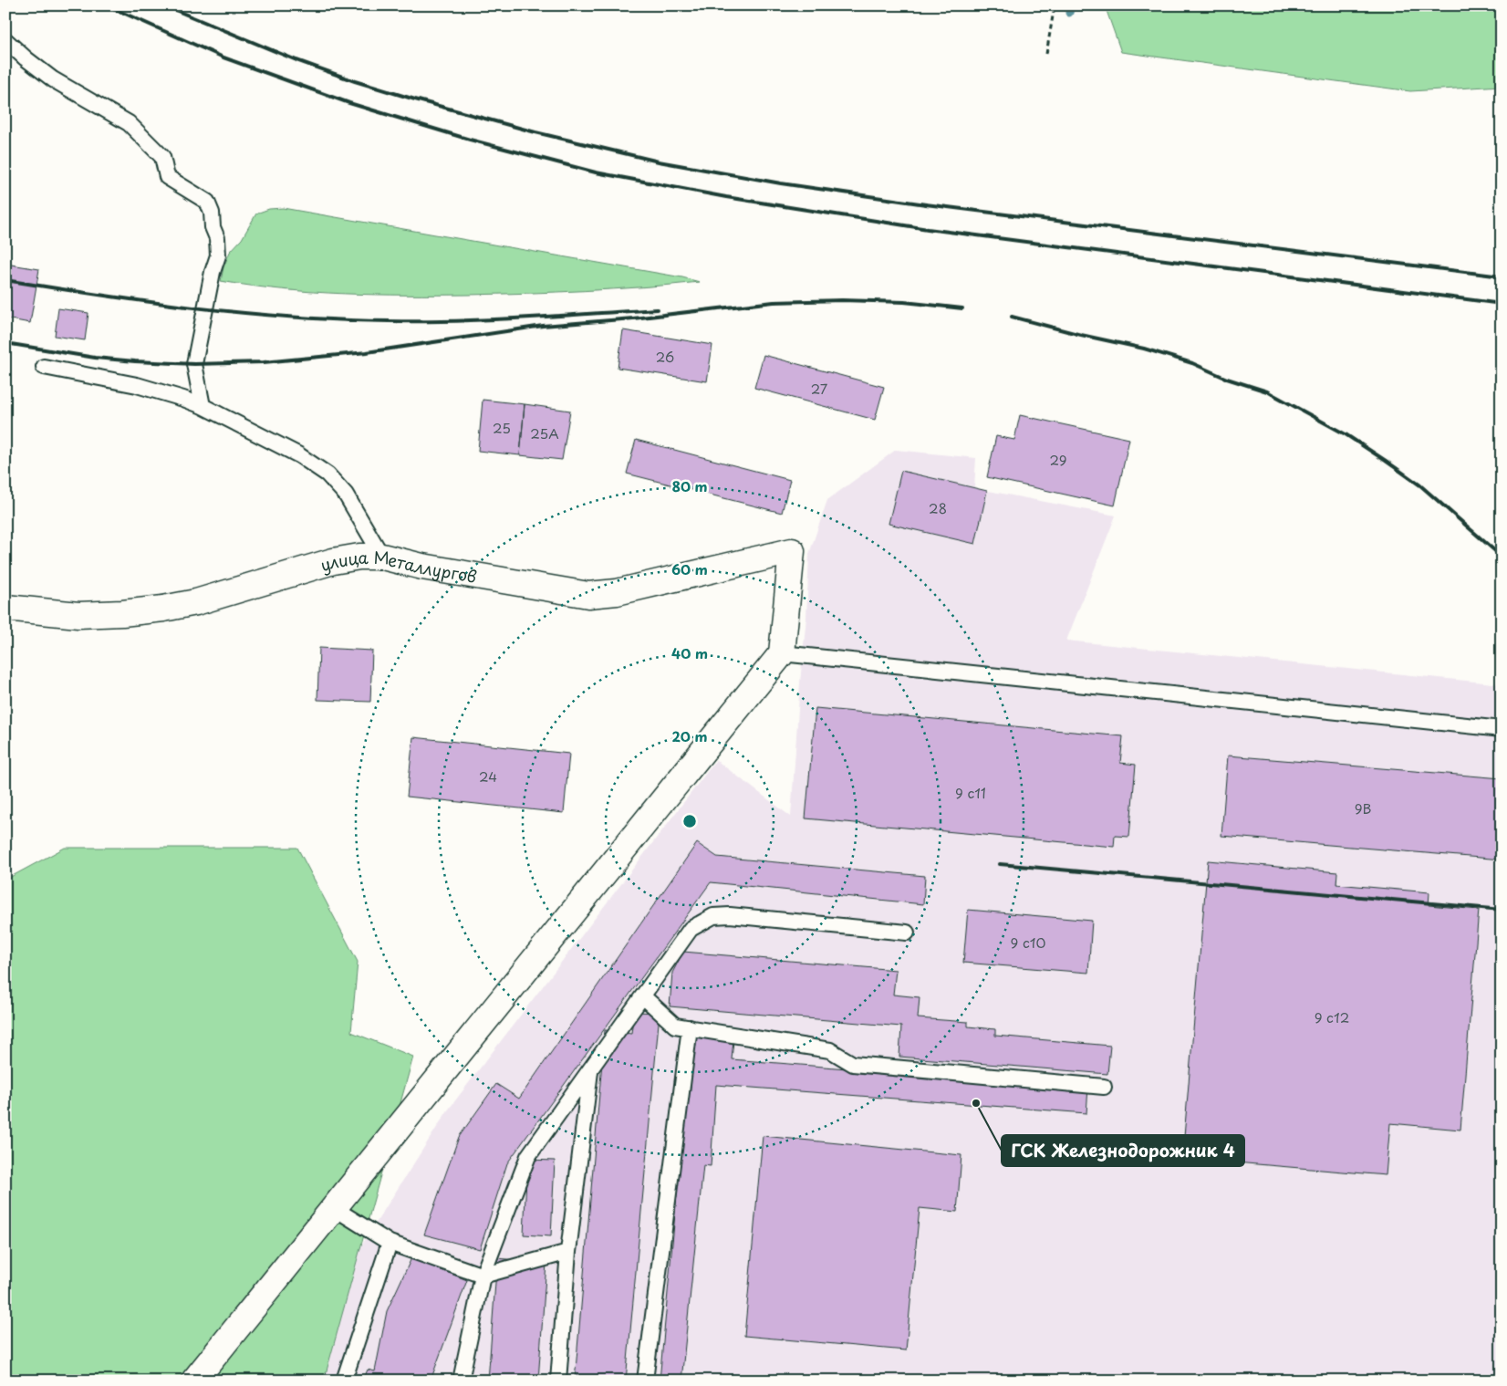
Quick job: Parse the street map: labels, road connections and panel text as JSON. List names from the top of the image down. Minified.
{"streets":{"street":["улица Металлургов"]},"places":["ГСК Железнодорожник 4"],"house_numbers":["26","27","25","25А","29","28","24","9 с11","9В","9 с10","9 с12"],"rings":["80 m","60 m","40 m","20 m"]}
